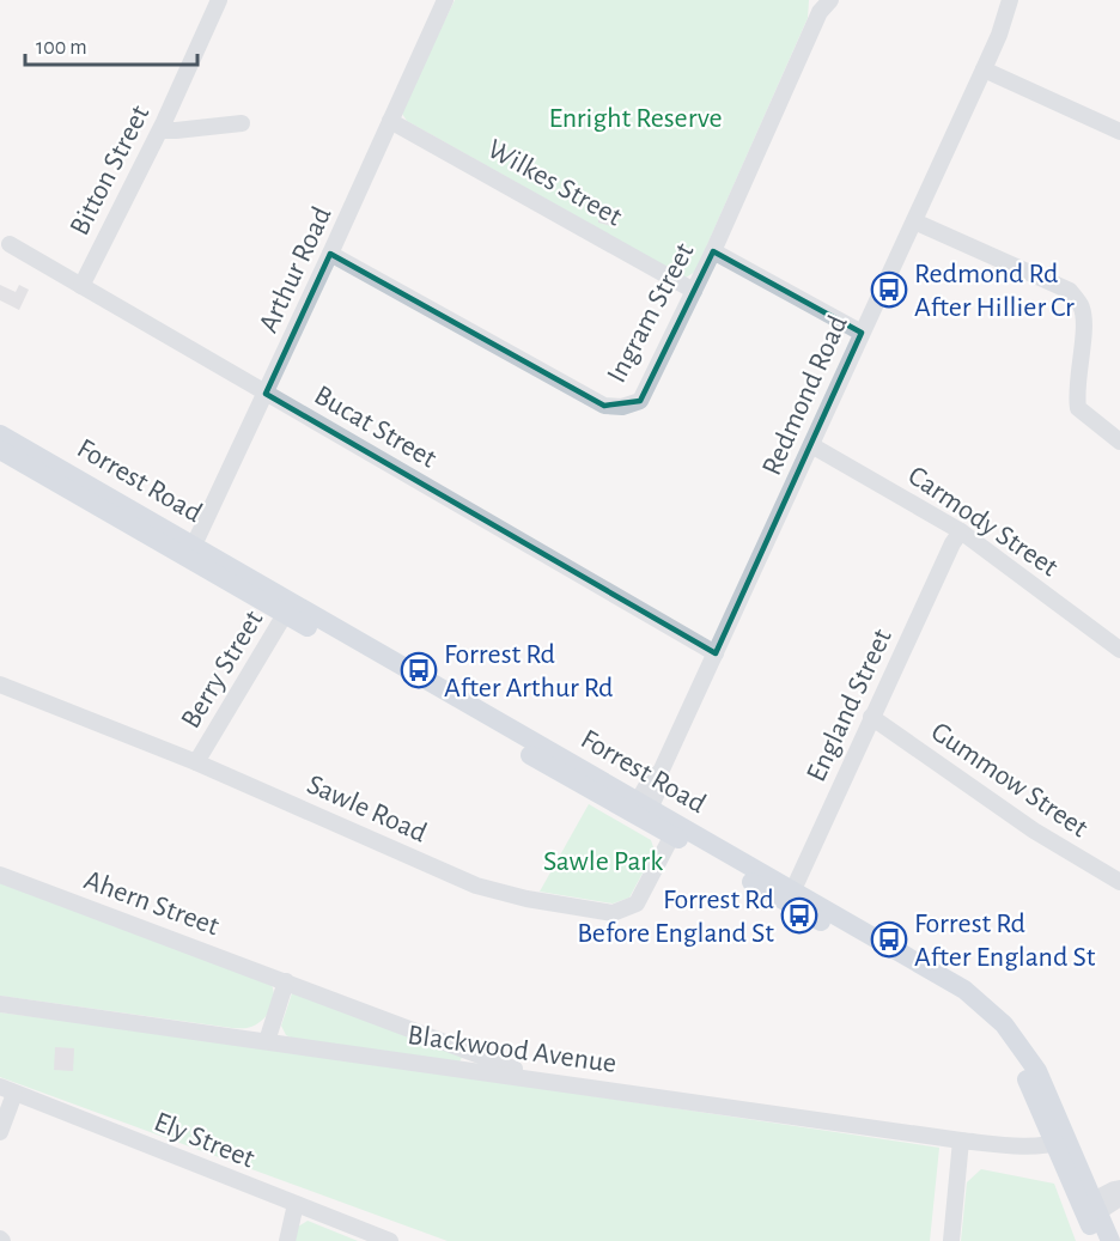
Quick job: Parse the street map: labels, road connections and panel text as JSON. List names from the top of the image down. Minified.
{"streets":{"main road":["Forrest Road"],"street":["Bitton Street","Wilkes Street","Arthur Road","Ingram Street","Redmond Road","Bucat Street","Carmody Street","Berry Street","England Street","Gummow Street","Sawle Road","Ahern Street","Blackwood Avenue","Ely Street"]},"crossings":[["Bitton Street","Bucat Street"],["Wilkes Street","Arthur Road"],["Wilkes Street","Ingram Street"],["Arthur Road","Ingram Street"],["Arthur Road","Bucat Street"],["Arthur Road","Forrest Road"],["Redmond Road","Bucat Street"],["Redmond Road","Forrest Road"],["Redmond Road","Carmody Street"],["Forrest Road","Berry Street"],["Forrest Road","England Street"],["Forrest Road","Sawle Road"],["Forrest Road","Blackwood Avenue"],["Carmody Street","England Street"],["Berry Street","Sawle Road"],["England Street","Gummow Street"],["Ahern Street","Blackwood Avenue"]],"parks":["Enright Reserve","Sawle Park"],"places":{"bus stop":["Redmond Rd After Hillier Cr","Forrest Rd After Arthur Rd","Forrest Rd Before England St","Forrest Rd After England St"]},"scale_bar":"100 m"}
